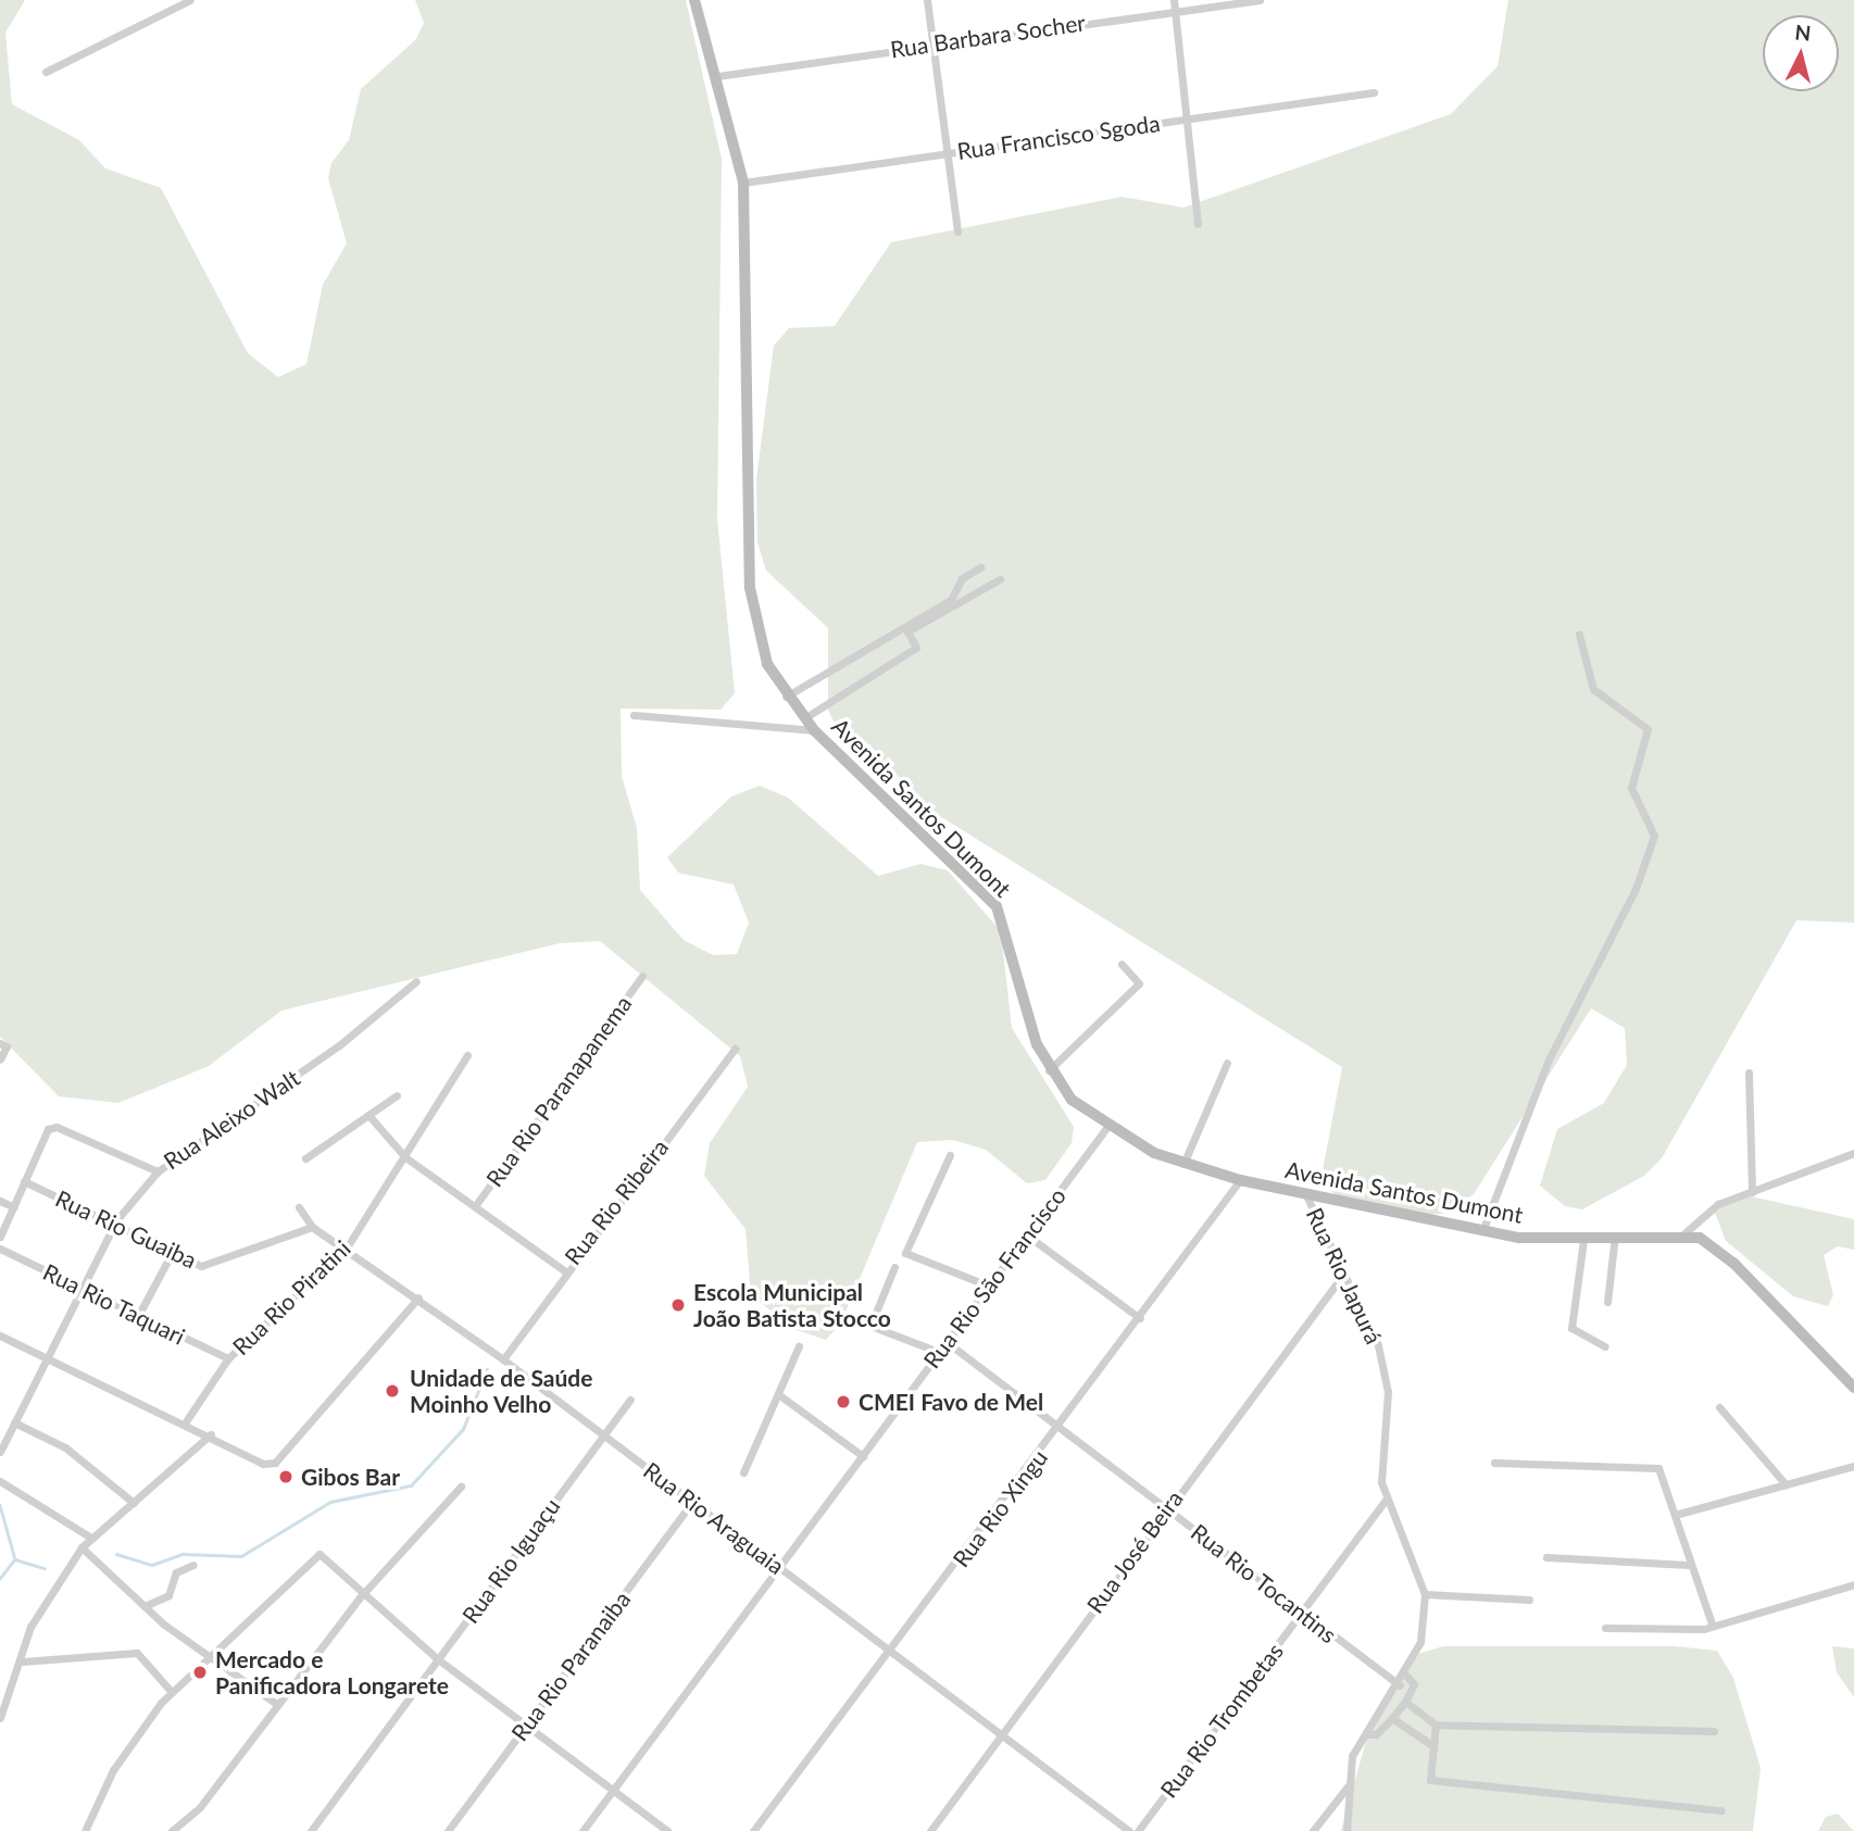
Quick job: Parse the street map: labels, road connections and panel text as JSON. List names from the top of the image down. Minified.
{"streets":{"street":["Rua Barbara Socher","Rua Francisco Sgoda","Avenida Santos Dumont","Rua Rio Paranapanema","Rua Aleixo Walt","Rua Rio Ribeira","Rua Rio Guaiba","Rua Rio Japurá","Rua Rio São Francisco","Rua Rio Piratini","Rua Rio Taquari","Rua Rio Xingu","Rua Rio Araguaia","Rua José Beira","Rua Rio Iguaçu","Rua Rio Tocantins","Rua Rio Paranaiba","Rua Rio Trombetas"]},"crossings":[["Rua Barbara Socher","Avenida Santos Dumont"],["Rua Francisco Sgoda","Avenida Santos Dumont"],["Avenida Santos Dumont","Rua Rio Japurá"],["Avenida Santos Dumont","Rua Rio São Francisco"],["Avenida Santos Dumont","Rua Rio Xingu"],["Rua Aleixo Walt","Rua Rio Guaiba"],["Rua Aleixo Walt","Rua Rio Taquari"],["Rua Rio Ribeira","Rua Rio Araguaia"],["Rua Rio Guaiba","Rua Rio Araguaia"],["Rua Rio Japurá","Rua José Beira"],["Rua Rio Japurá","Rua Rio Tocantins"],["Rua Rio Japurá","Rua Rio Trombetas"],["Rua Rio São Francisco","Rua Rio Araguaia"],["Rua Rio São Francisco","Rua Rio Tocantins"],["Rua Rio Piratini","Rua Rio Taquari"],["Rua Rio Piratini","Rua Rio Araguaia"],["Rua Rio Xingu","Rua Rio Araguaia"],["Rua Rio Xingu","Rua Rio Tocantins"],["Rua Rio Araguaia","Rua José Beira"],["Rua Rio Araguaia","Rua Rio Iguaçu"],["Rua Rio Araguaia","Rua Rio Paranaiba"],["Rua José Beira","Rua Rio Tocantins"],["Rua Rio Tocantins","Rua Rio Trombetas"]],"places":["Escola Municipal João Batista Stocco","Unidade de Saúde Moinho Velho","CMEI Favo de Mel","Gibos Bar","Mercado e Panificadora Longarete"],"north":"top"}
